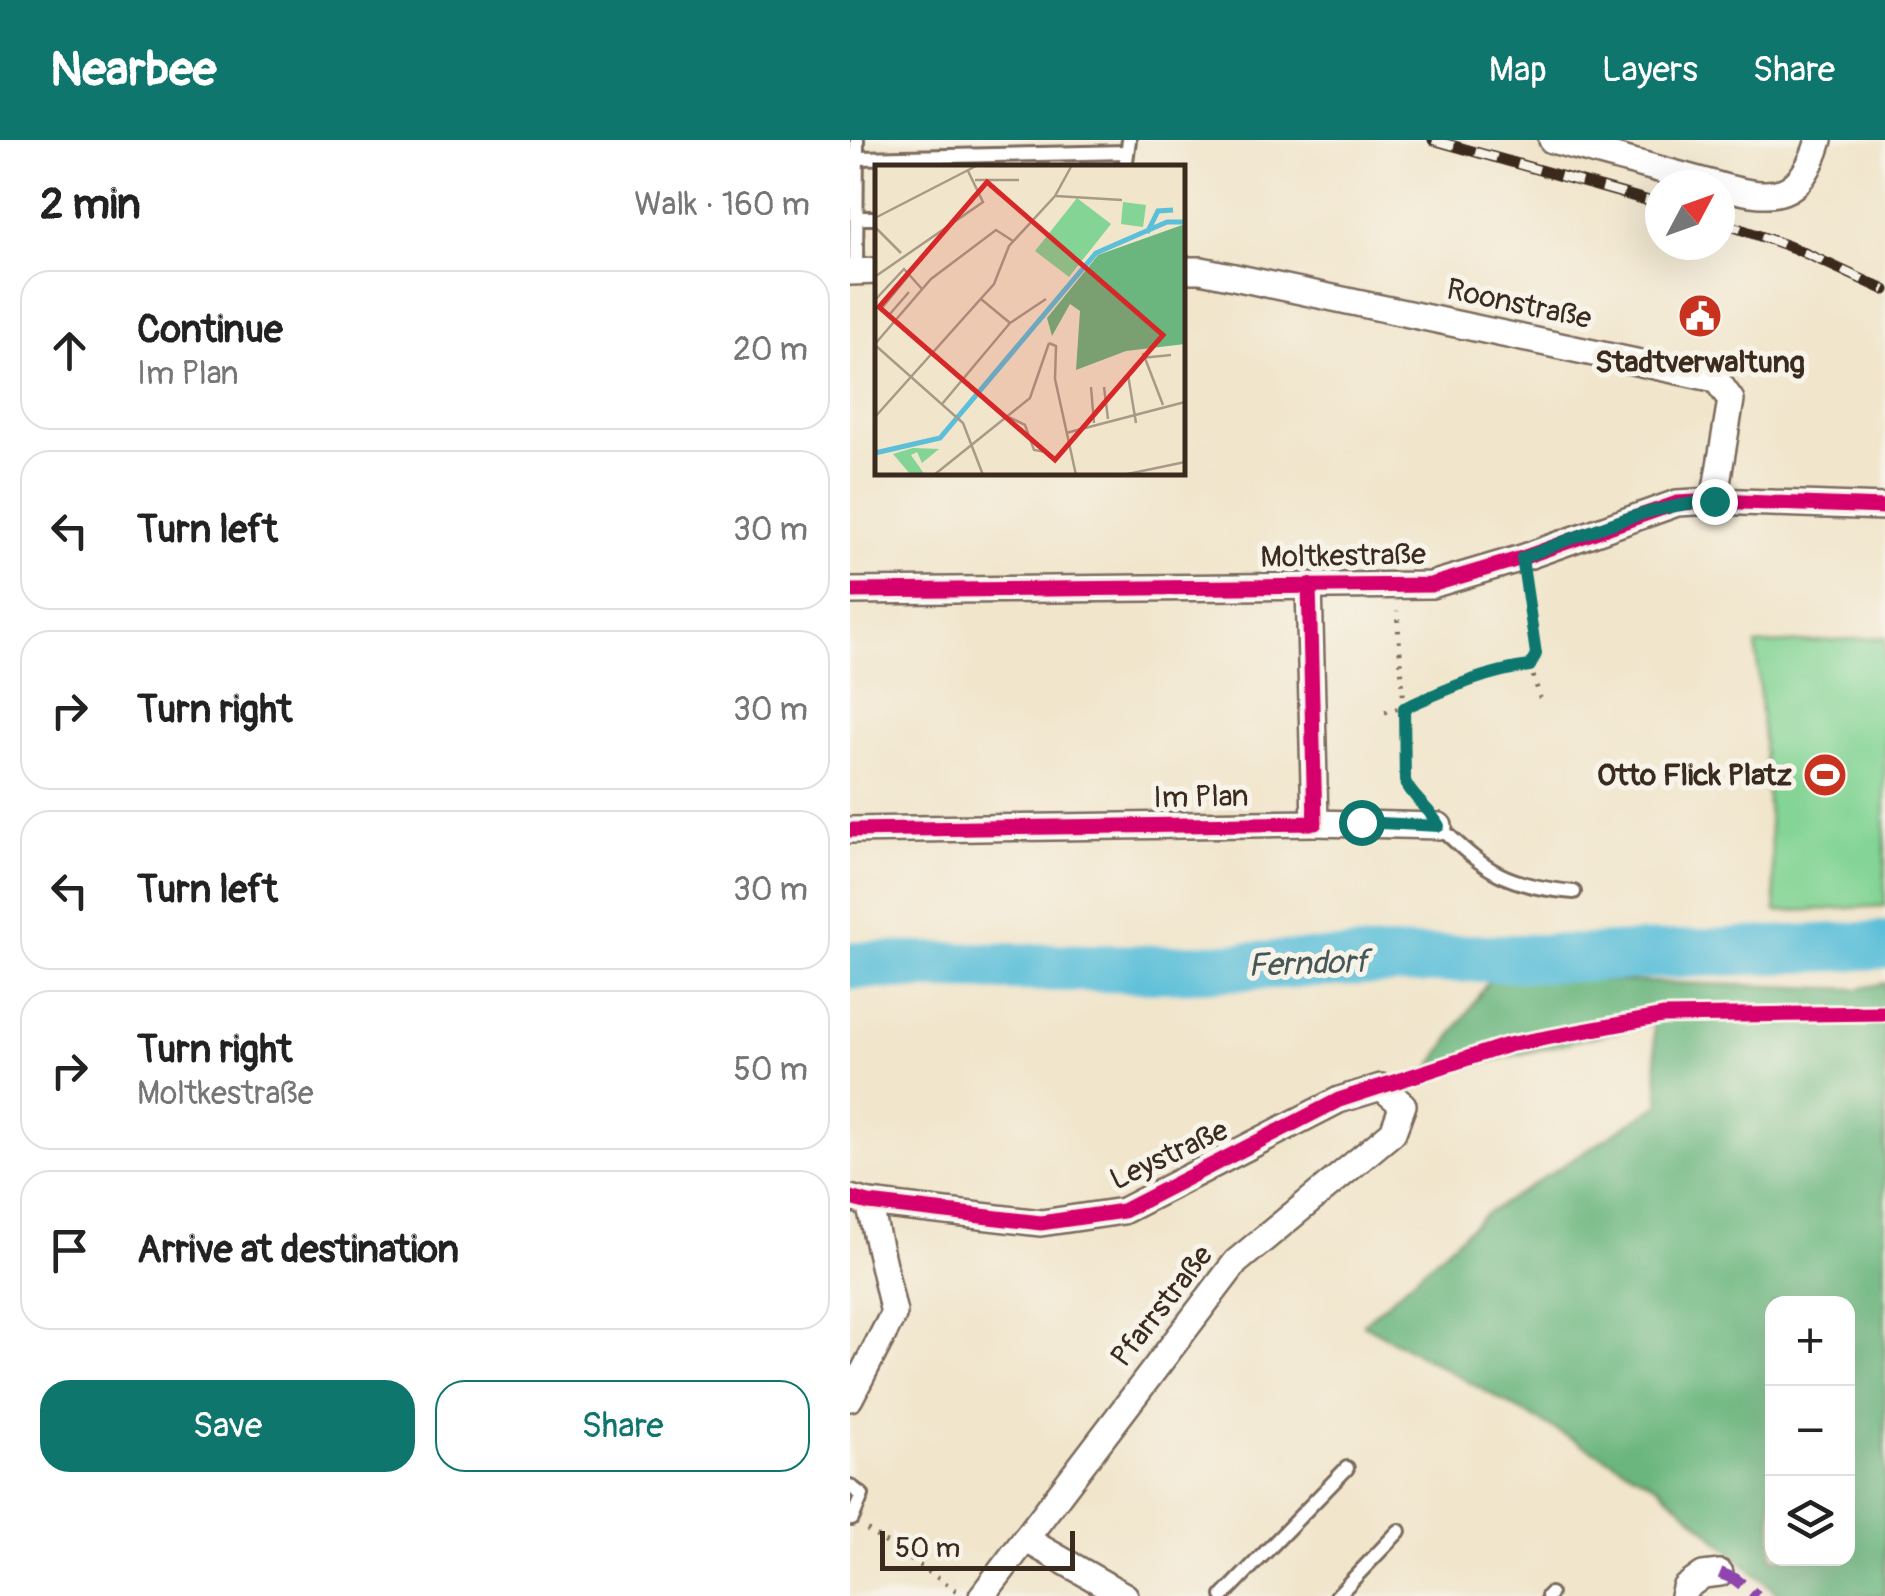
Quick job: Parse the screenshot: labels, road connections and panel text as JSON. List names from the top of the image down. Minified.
{"streets":{"street":["Roonstraße","Moltkestraße","Im Plan","Leystraße","Pfarrstraße"]},"crossings":[["Roonstraße","Moltkestraße"],["Leystraße","Pfarrstraße"]],"water":["Ferndorf"],"places":{"public building":["Stadtverwaltung"],"sports":["Otto Flick Platz"]},"scale_bar":"50 m","north":"top right","page":{"header":"Nearbee","nav":["Map","Layers","Share"],"heading":["2 min","Walk · 160 m"],"list":[["Continue","Im Plan","20 m"],["Turn left","30 m"],["Turn right","30 m"],["Turn left","30 m"],["Turn right","Moltkestraße","50 m"],"Arrive at destination"],"map_buttons":["+","−"],"buttons":["Save","Share"],"scale":"50 m"}}
